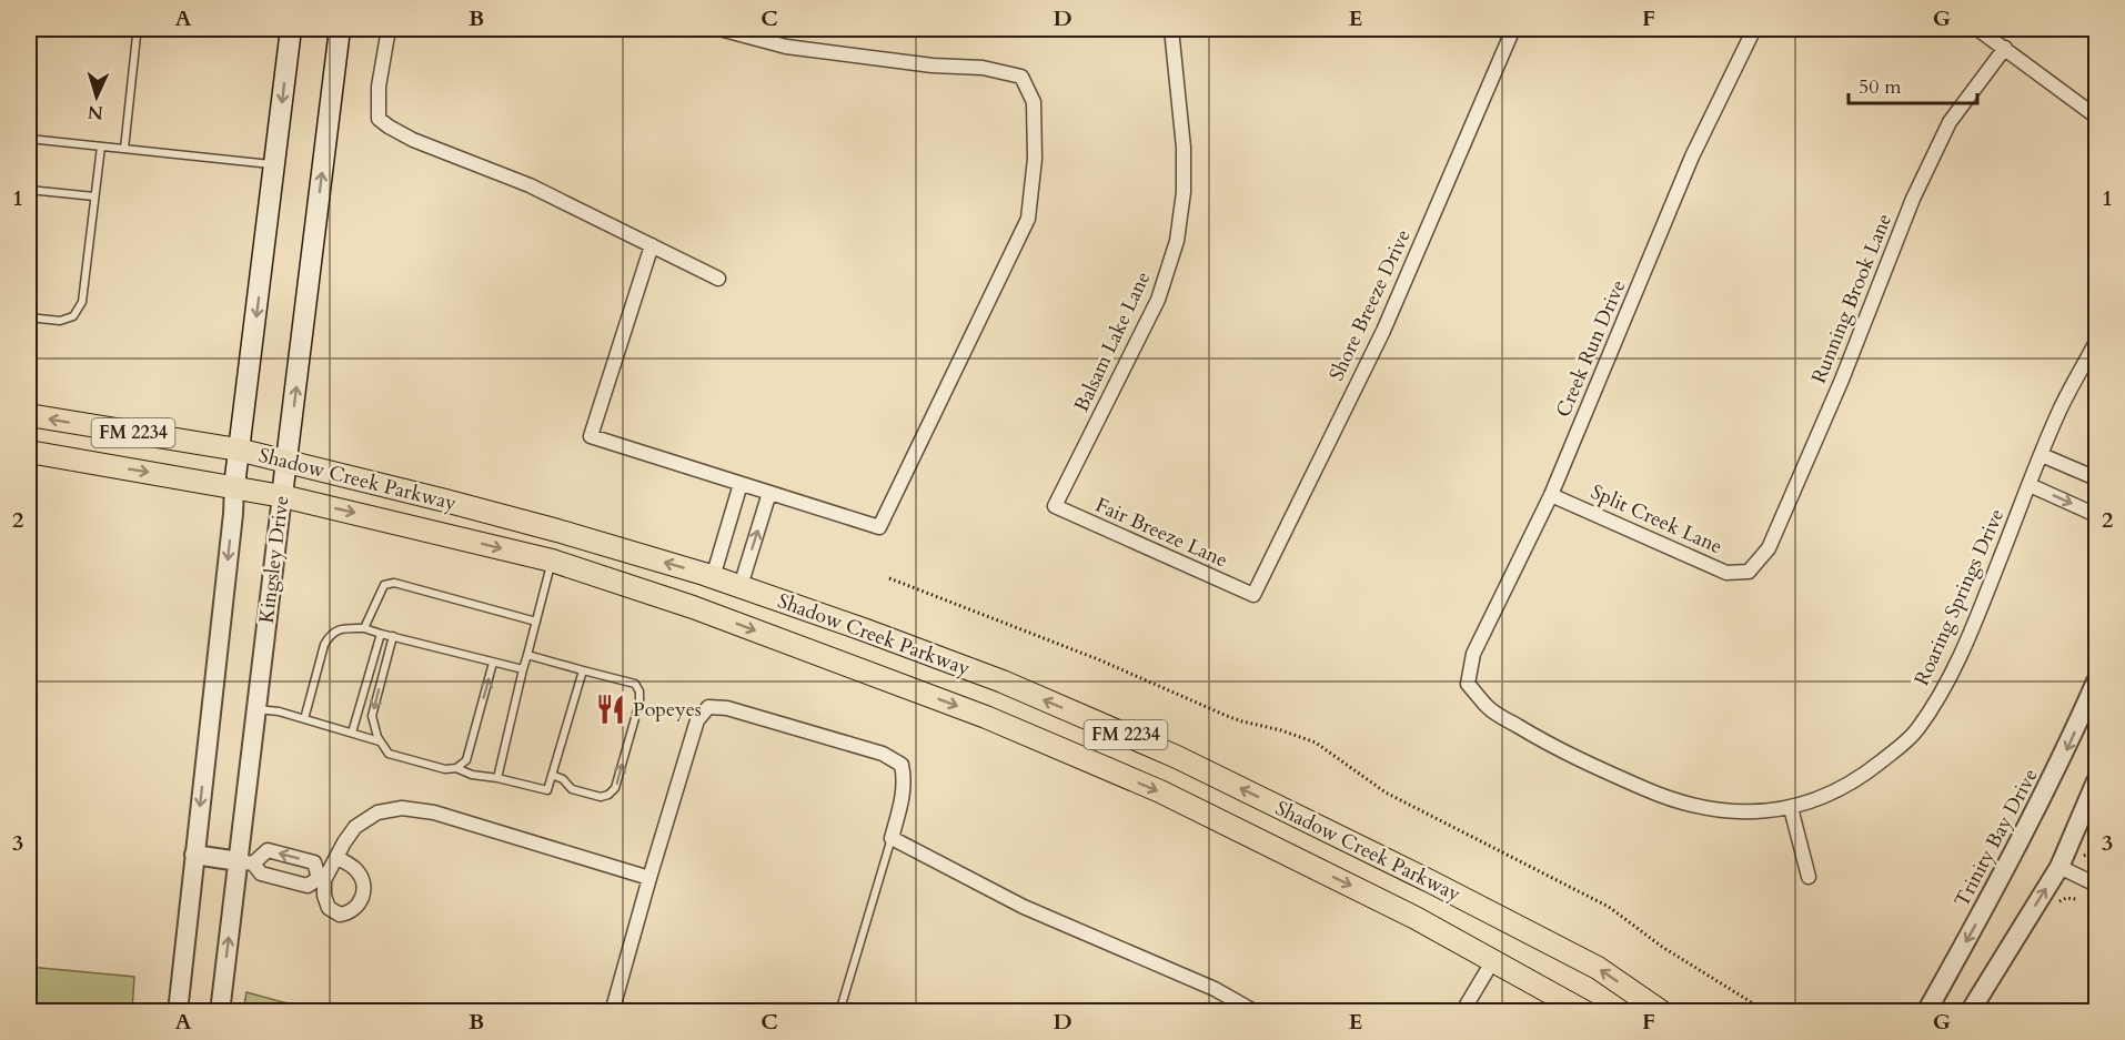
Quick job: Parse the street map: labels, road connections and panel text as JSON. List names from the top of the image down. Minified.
{"streets":{"main road":["FM 2234","Shadow Creek Parkway","Kingsley Drive"],"street":["Running Brook Lane","Shore Breeze Drive","Balsam Lake Lane","Creek Run Drive","Split Creek Lane","Fair Breeze Lane","Roaring Springs Drive","Trinity Bay Drive"]},"crossings":[["Running Brook Lane","Split Creek Lane"],["Shore Breeze Drive","Fair Breeze Lane"],["Balsam Lake Lane","Fair Breeze Lane"],["Creek Run Drive","Split Creek Lane"],["Creek Run Drive","Roaring Springs Drive"],["Shadow Creek Parkway","Kingsley Drive"]],"places":{"restaurant":["Popeyes"]},"scale_bar":"50 m","north":"bottom","grid":{"columns":["A","B","C","D","E","F","G"],"rows":["1","2","3"]}}
